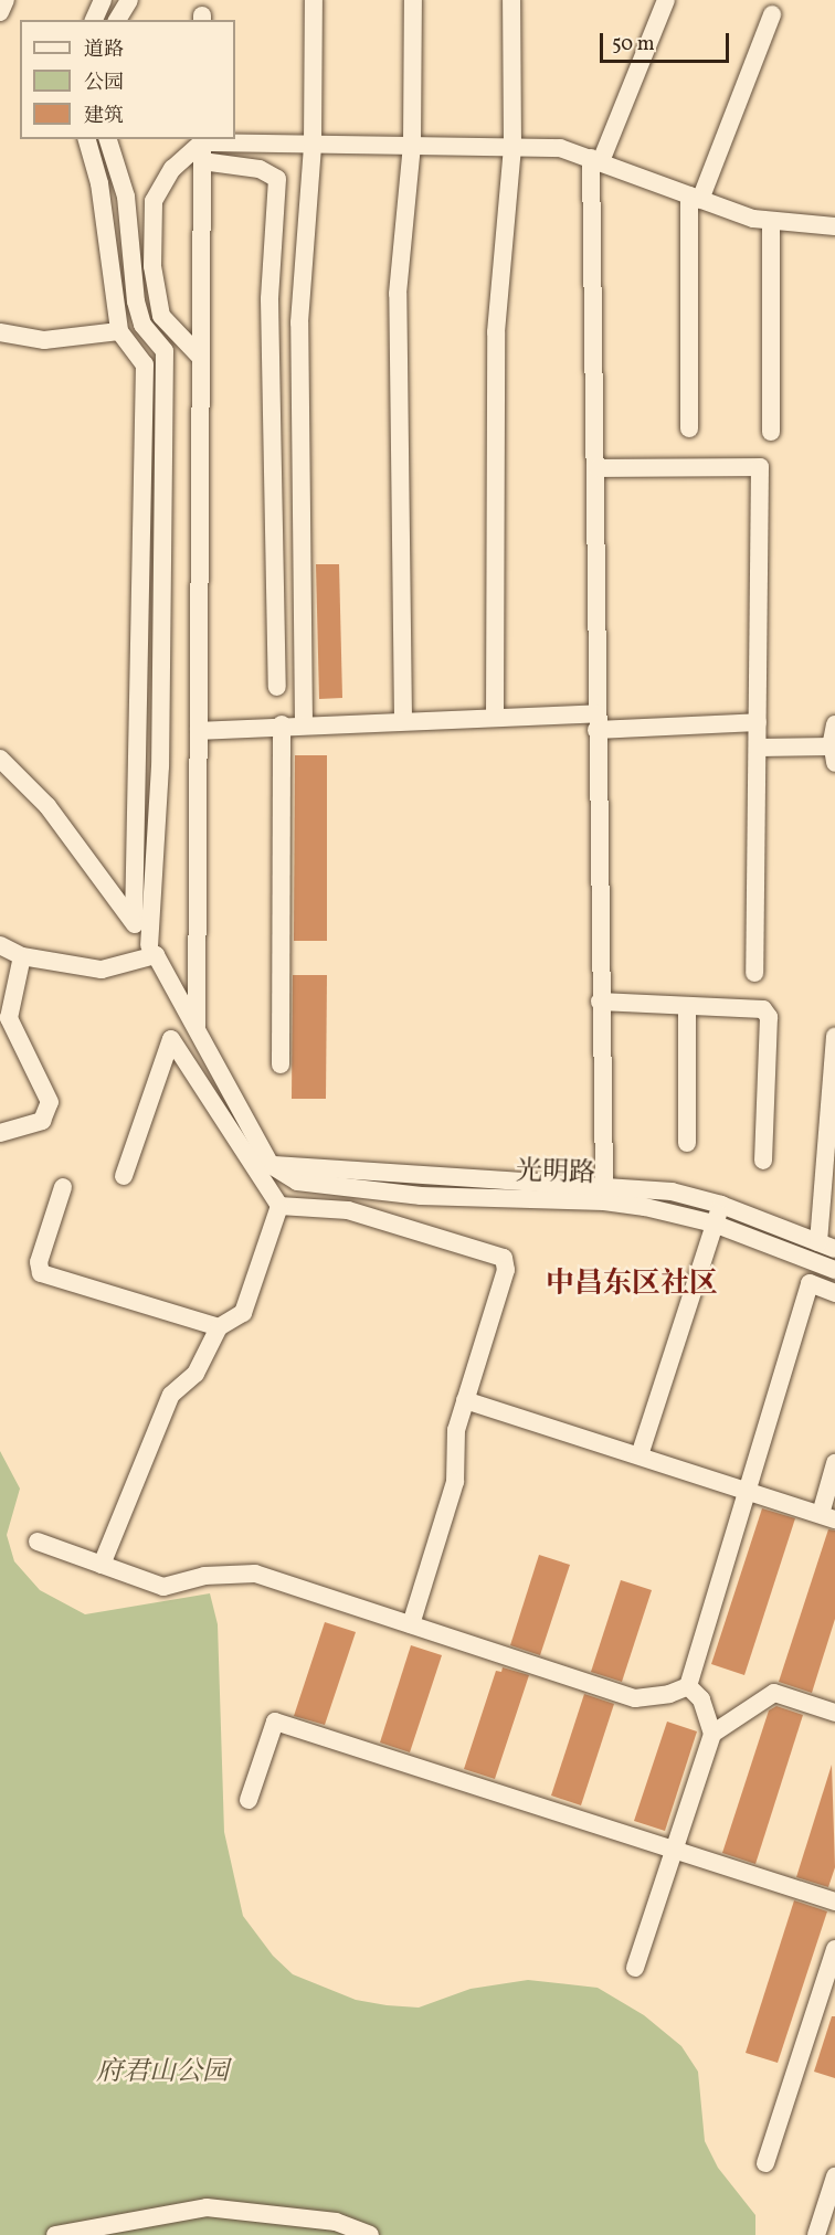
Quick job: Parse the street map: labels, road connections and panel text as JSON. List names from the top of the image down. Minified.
{"streets":{"street":["光明路"]},"districts":["中昌东区社区"],"parks":["府君山公园"],"legend":["道路","公园","建筑"],"scale_bar":"50 m"}
